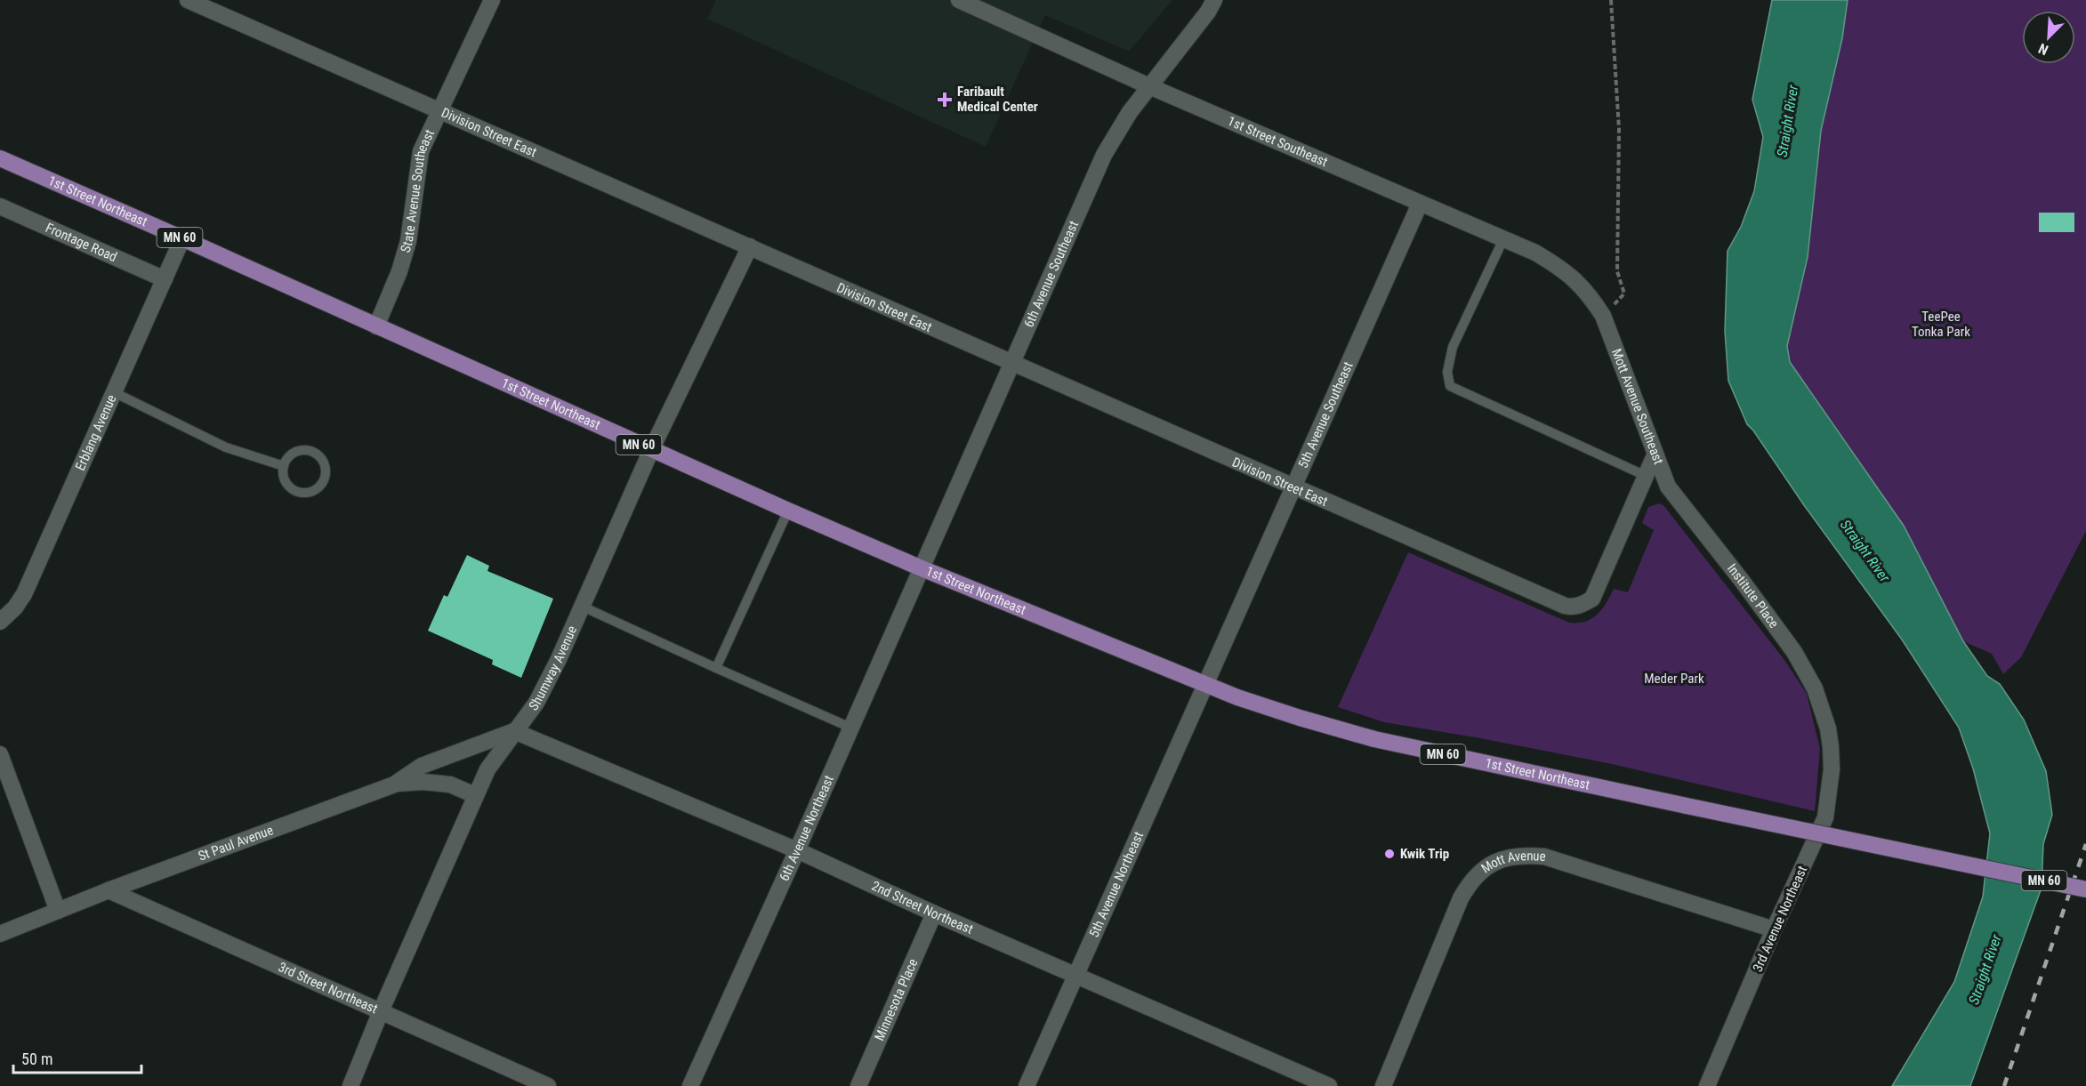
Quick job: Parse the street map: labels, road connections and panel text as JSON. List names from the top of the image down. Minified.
{"streets":{"main road":["1st Street Northeast","MN 60"],"street":["Division Street East","1st Street Southeast","State Avenue Southeast","Frontage Road","6th Avenue Southeast","Mott Avenue Southeast","5th Avenue Southeast","Erblang Avenue","Institute Place","Shumway Avenue","6th Avenue Northeast","St Paul Avenue","Mott Avenue","5th Avenue Northeast","2nd Street Northeast","3rd Avenue Northeast","3rd Street Northeast","Minnesota Place"]},"crossings":[["Division Street East","State Avenue Southeast"],["Division Street East","6th Avenue Southeast"],["Division Street East","Mott Avenue Southeast"],["Division Street East","5th Avenue Southeast"],["Division Street East","Shumway Avenue"],["1st Street Southeast","6th Avenue Southeast"],["1st Street Southeast","Mott Avenue Southeast"],["1st Street Southeast","5th Avenue Southeast"],["State Avenue Southeast","1st Street Northeast"],["1st Street Northeast","6th Avenue Southeast"],["1st Street Northeast","5th Avenue Southeast"],["1st Street Northeast","Erblang Avenue"],["1st Street Northeast","Shumway Avenue"],["1st Street Northeast","6th Avenue Northeast"],["1st Street Northeast","5th Avenue Northeast"],["Frontage Road","Erblang Avenue"],["6th Avenue Southeast","6th Avenue Northeast"],["Mott Avenue Southeast","Institute Place"],["5th Avenue Southeast","5th Avenue Northeast"],["Institute Place","3rd Avenue Northeast"],["Shumway Avenue","St Paul Avenue"],["Shumway Avenue","2nd Street Northeast"],["Shumway Avenue","3rd Street Northeast"],["6th Avenue Northeast","2nd Street Northeast"],["St Paul Avenue","3rd Street Northeast"],["Mott Avenue","3rd Avenue Northeast"],["5th Avenue Northeast","2nd Street Northeast"],["2nd Street Northeast","Minnesota Place"]],"water":["Straight River"],"parks":["TeePee Tonka Park","Meder Park"],"places":{"health":["Faribault Medical Center"],"other":["Kwik Trip"]},"scale_bar":"50 m","north":"bottom left"}
